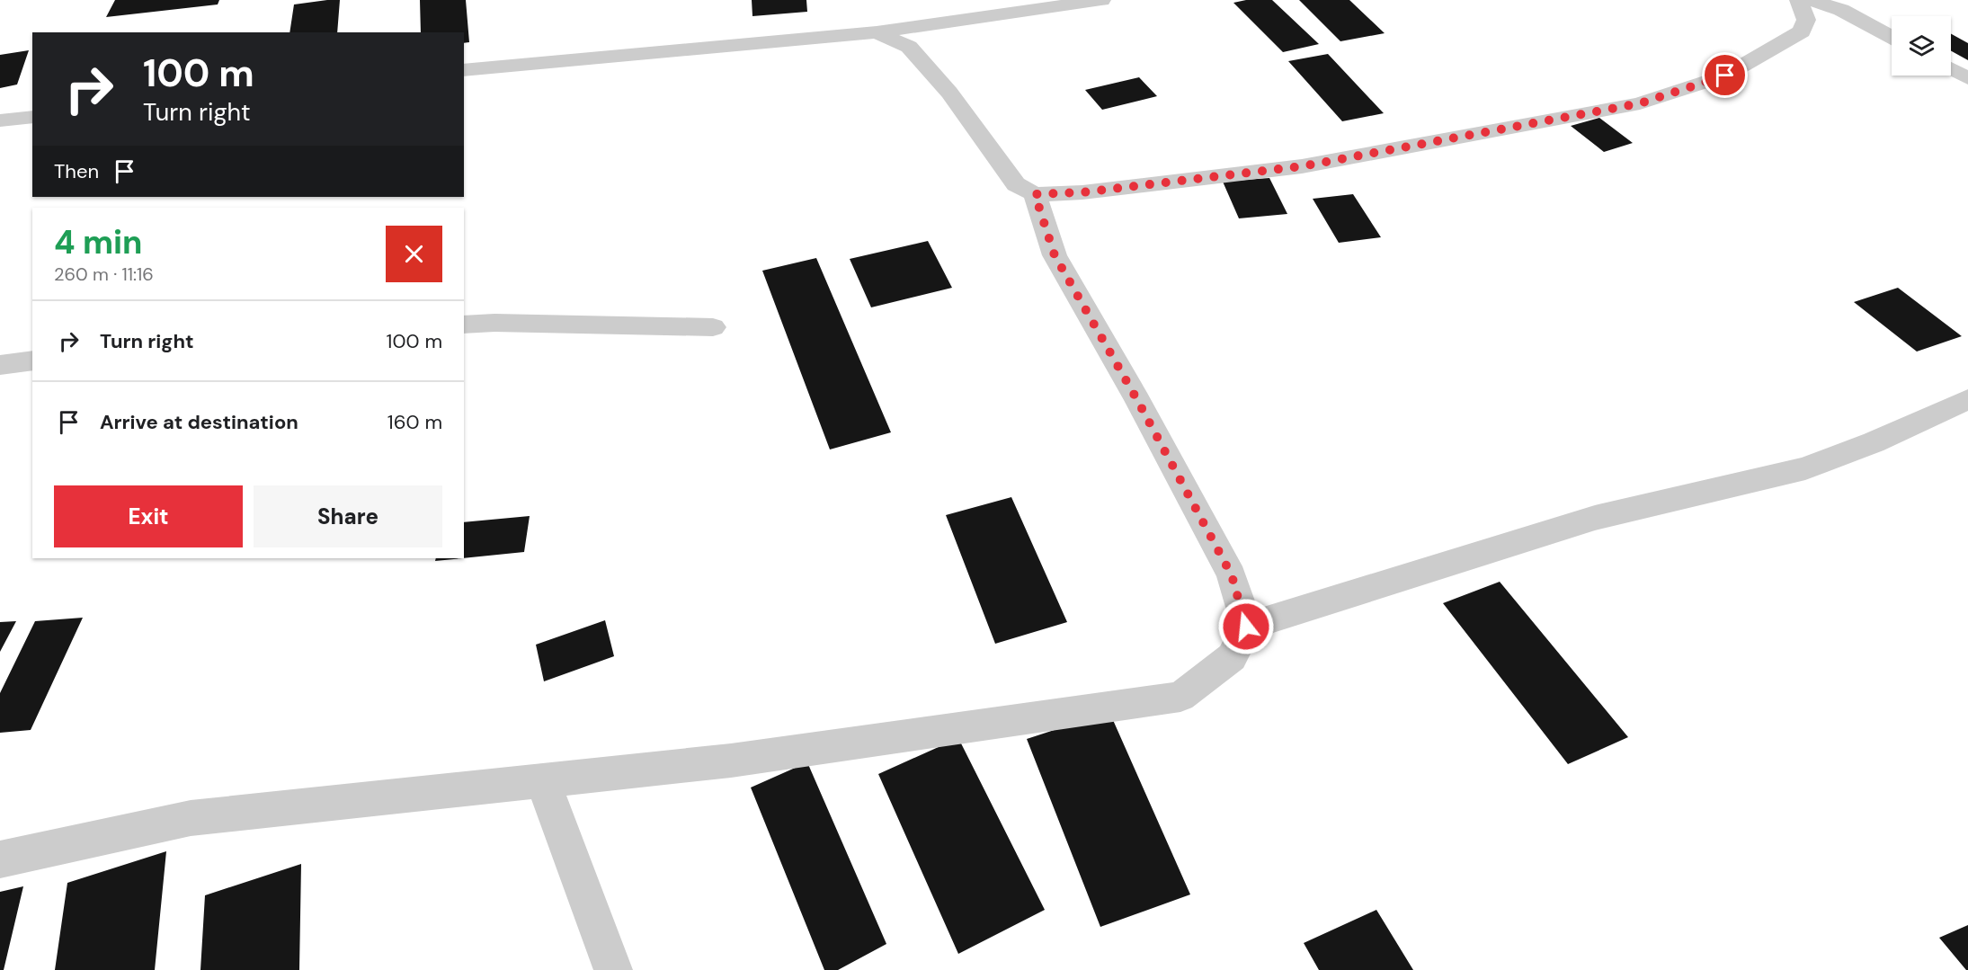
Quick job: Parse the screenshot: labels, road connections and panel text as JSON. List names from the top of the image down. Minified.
{"page":{"turn":["100 m","Turn right"],"then":"Then","heading":["4 min","260 m · 11:16"],"list":[{"name":"Turn right","value":"100 m"},{"name":"Arrive at destination","value":"160 m"}],"buttons":["Exit","Share"]}}
